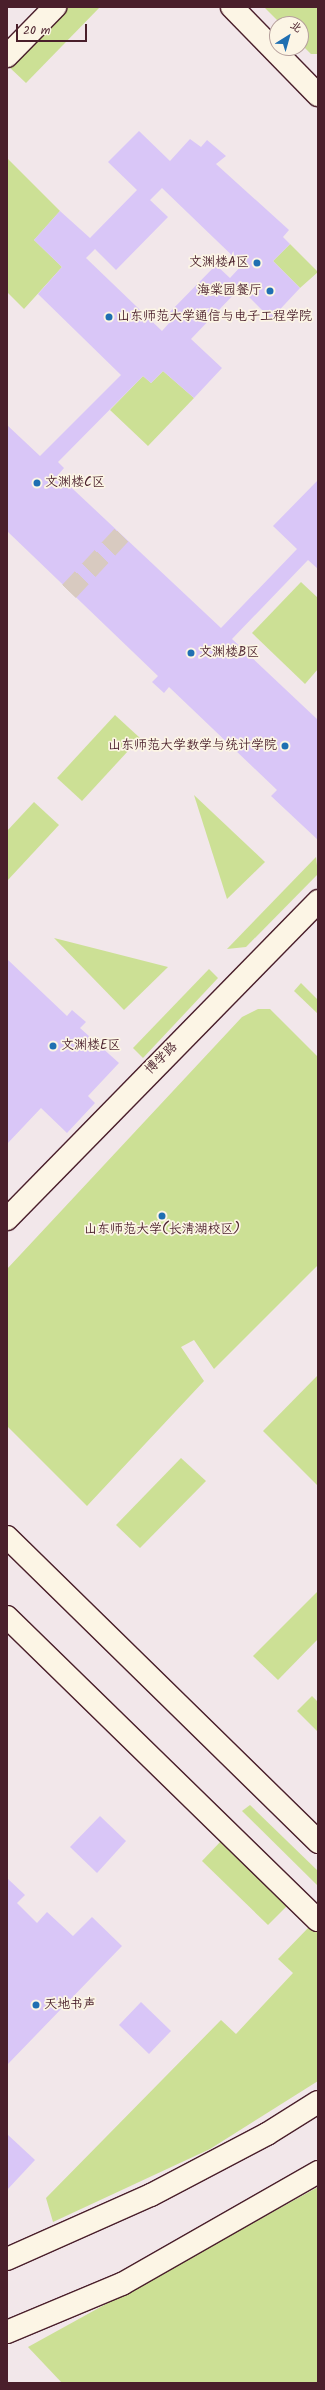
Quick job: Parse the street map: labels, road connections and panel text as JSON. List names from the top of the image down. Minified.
{"streets":{"street":["博学路"]},"places":["文渊楼A区","海棠园餐厅","山东师范大学通信与电子工程学院","文渊楼C区","文渊楼B区","山东师范大学数学与统计学院","文渊楼E区","山东师范大学(长清湖校区)","天地书声"],"scale_bar":"20 m","north":"top right"}
